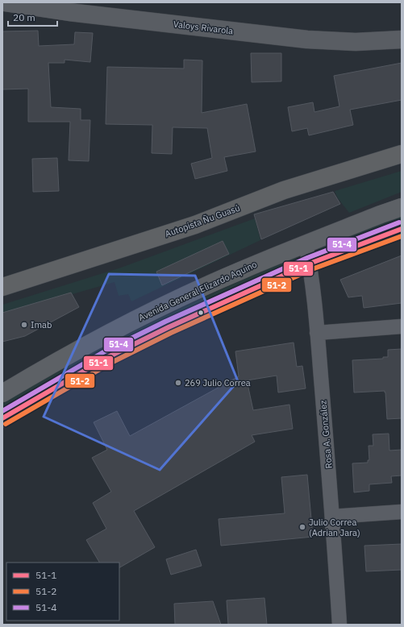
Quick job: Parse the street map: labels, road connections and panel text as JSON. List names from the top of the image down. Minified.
{"streets":{"highway":["Autopista Ñu Guasú"],"main road":["Avenida General Elizardo Aquino"],"street":["Valoys Rivarola","Rosa A. González"]},"crossings":[["Avenida General Elizardo Aquino","Rosa A. González"]],"places":["Imab","269 Julio Correa","Julio Correa (Adrian Jara)"],"lines":["transit line 51-4","transit line 51-1","transit line 51-2"],"legend":["51-1","51-2","51-4"],"scale_bar":"20 m"}
